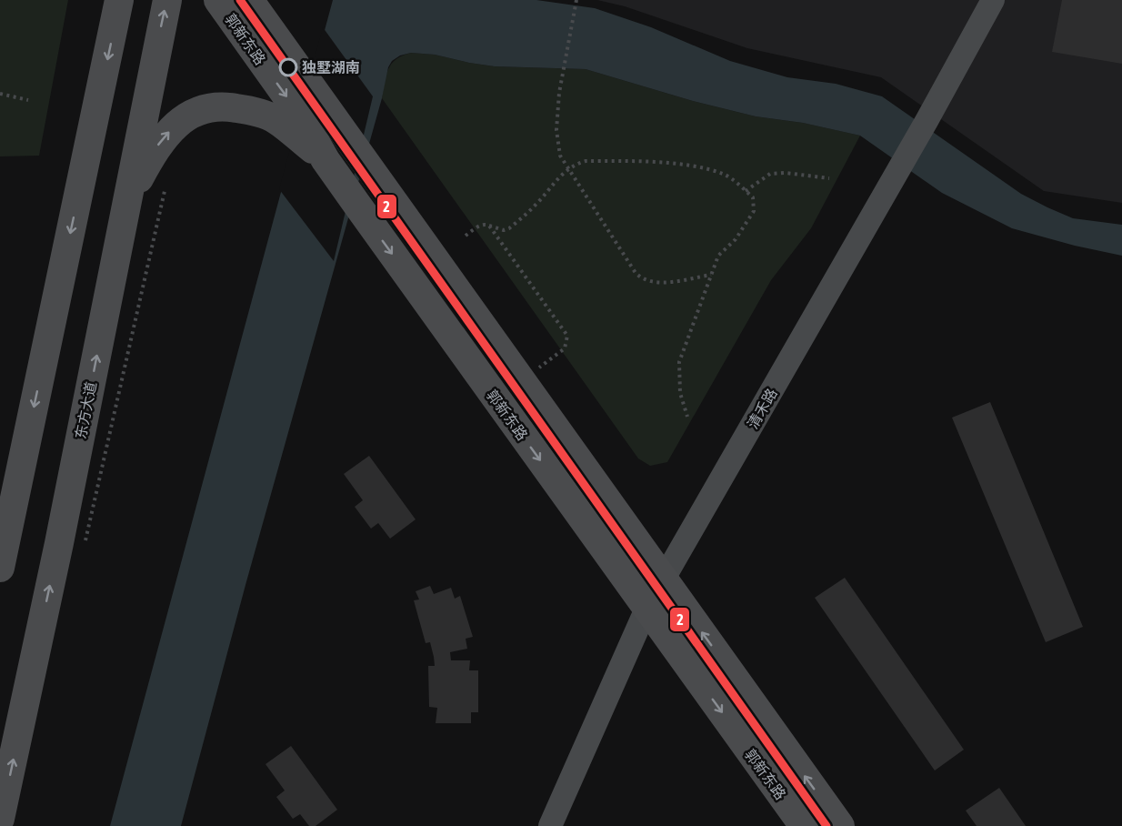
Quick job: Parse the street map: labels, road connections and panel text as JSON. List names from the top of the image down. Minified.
{"streets":{"main road":["郭新东路","东方大道"],"street":["清禾路"]},"crossings":[["郭新东路","清禾路"]],"places":["独墅湖南"],"lines":["transit line 2"]}
